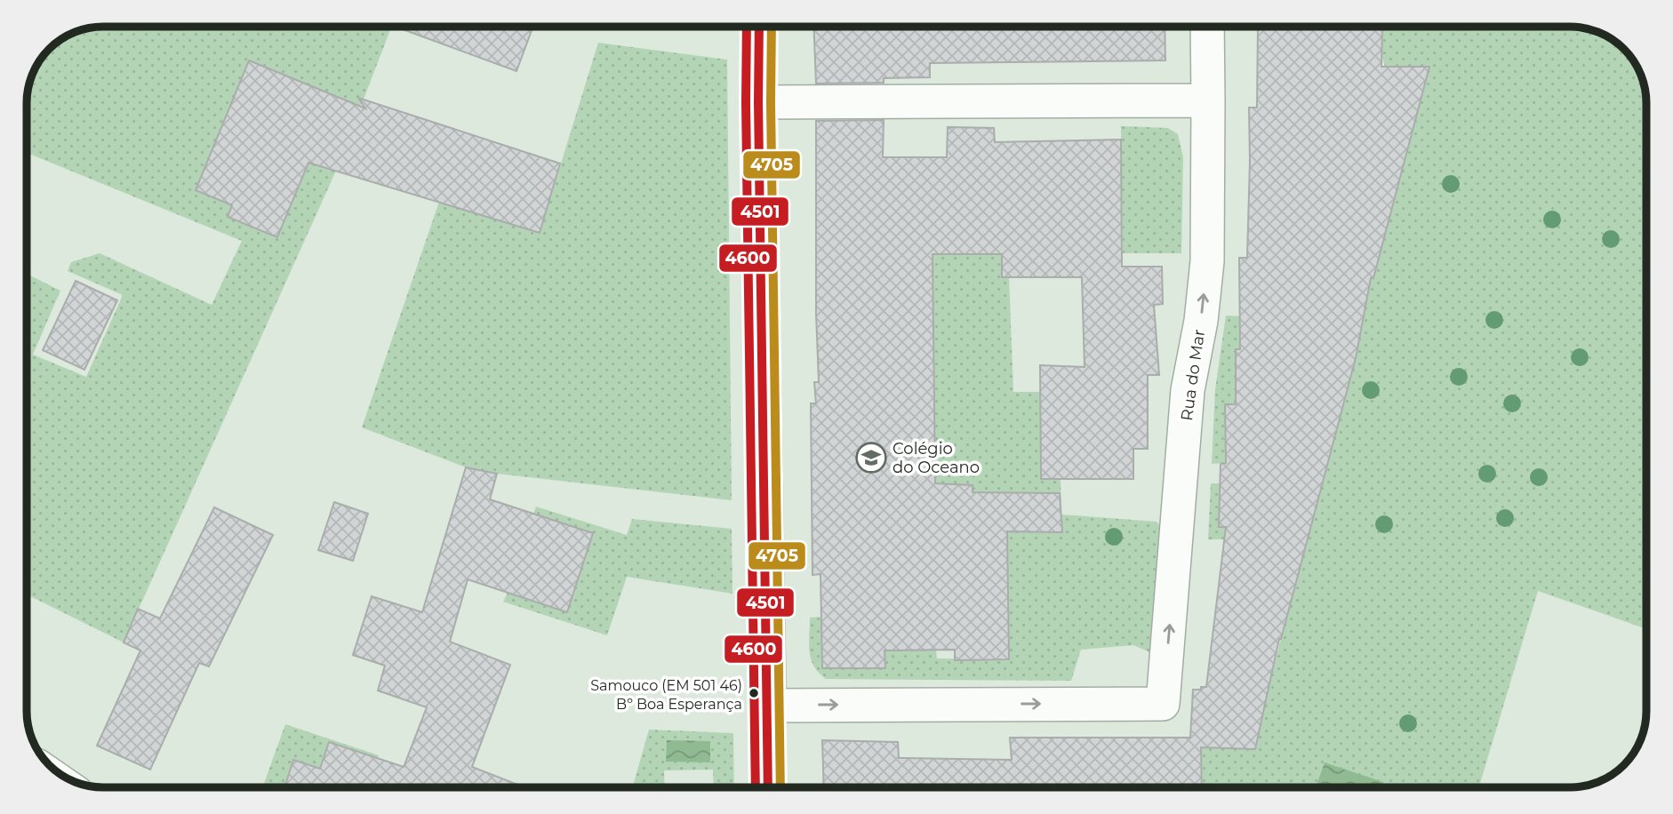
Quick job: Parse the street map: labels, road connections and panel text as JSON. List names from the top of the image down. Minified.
{"streets":{"street":["Rua do Mar"]},"places":{"school or university":["Colégio do Oceano"],"other":["Samouco (EM 501 46) Bº Boa Esperança"]},"lines":["transit line 4501","transit line 4600","transit line 4705"]}
